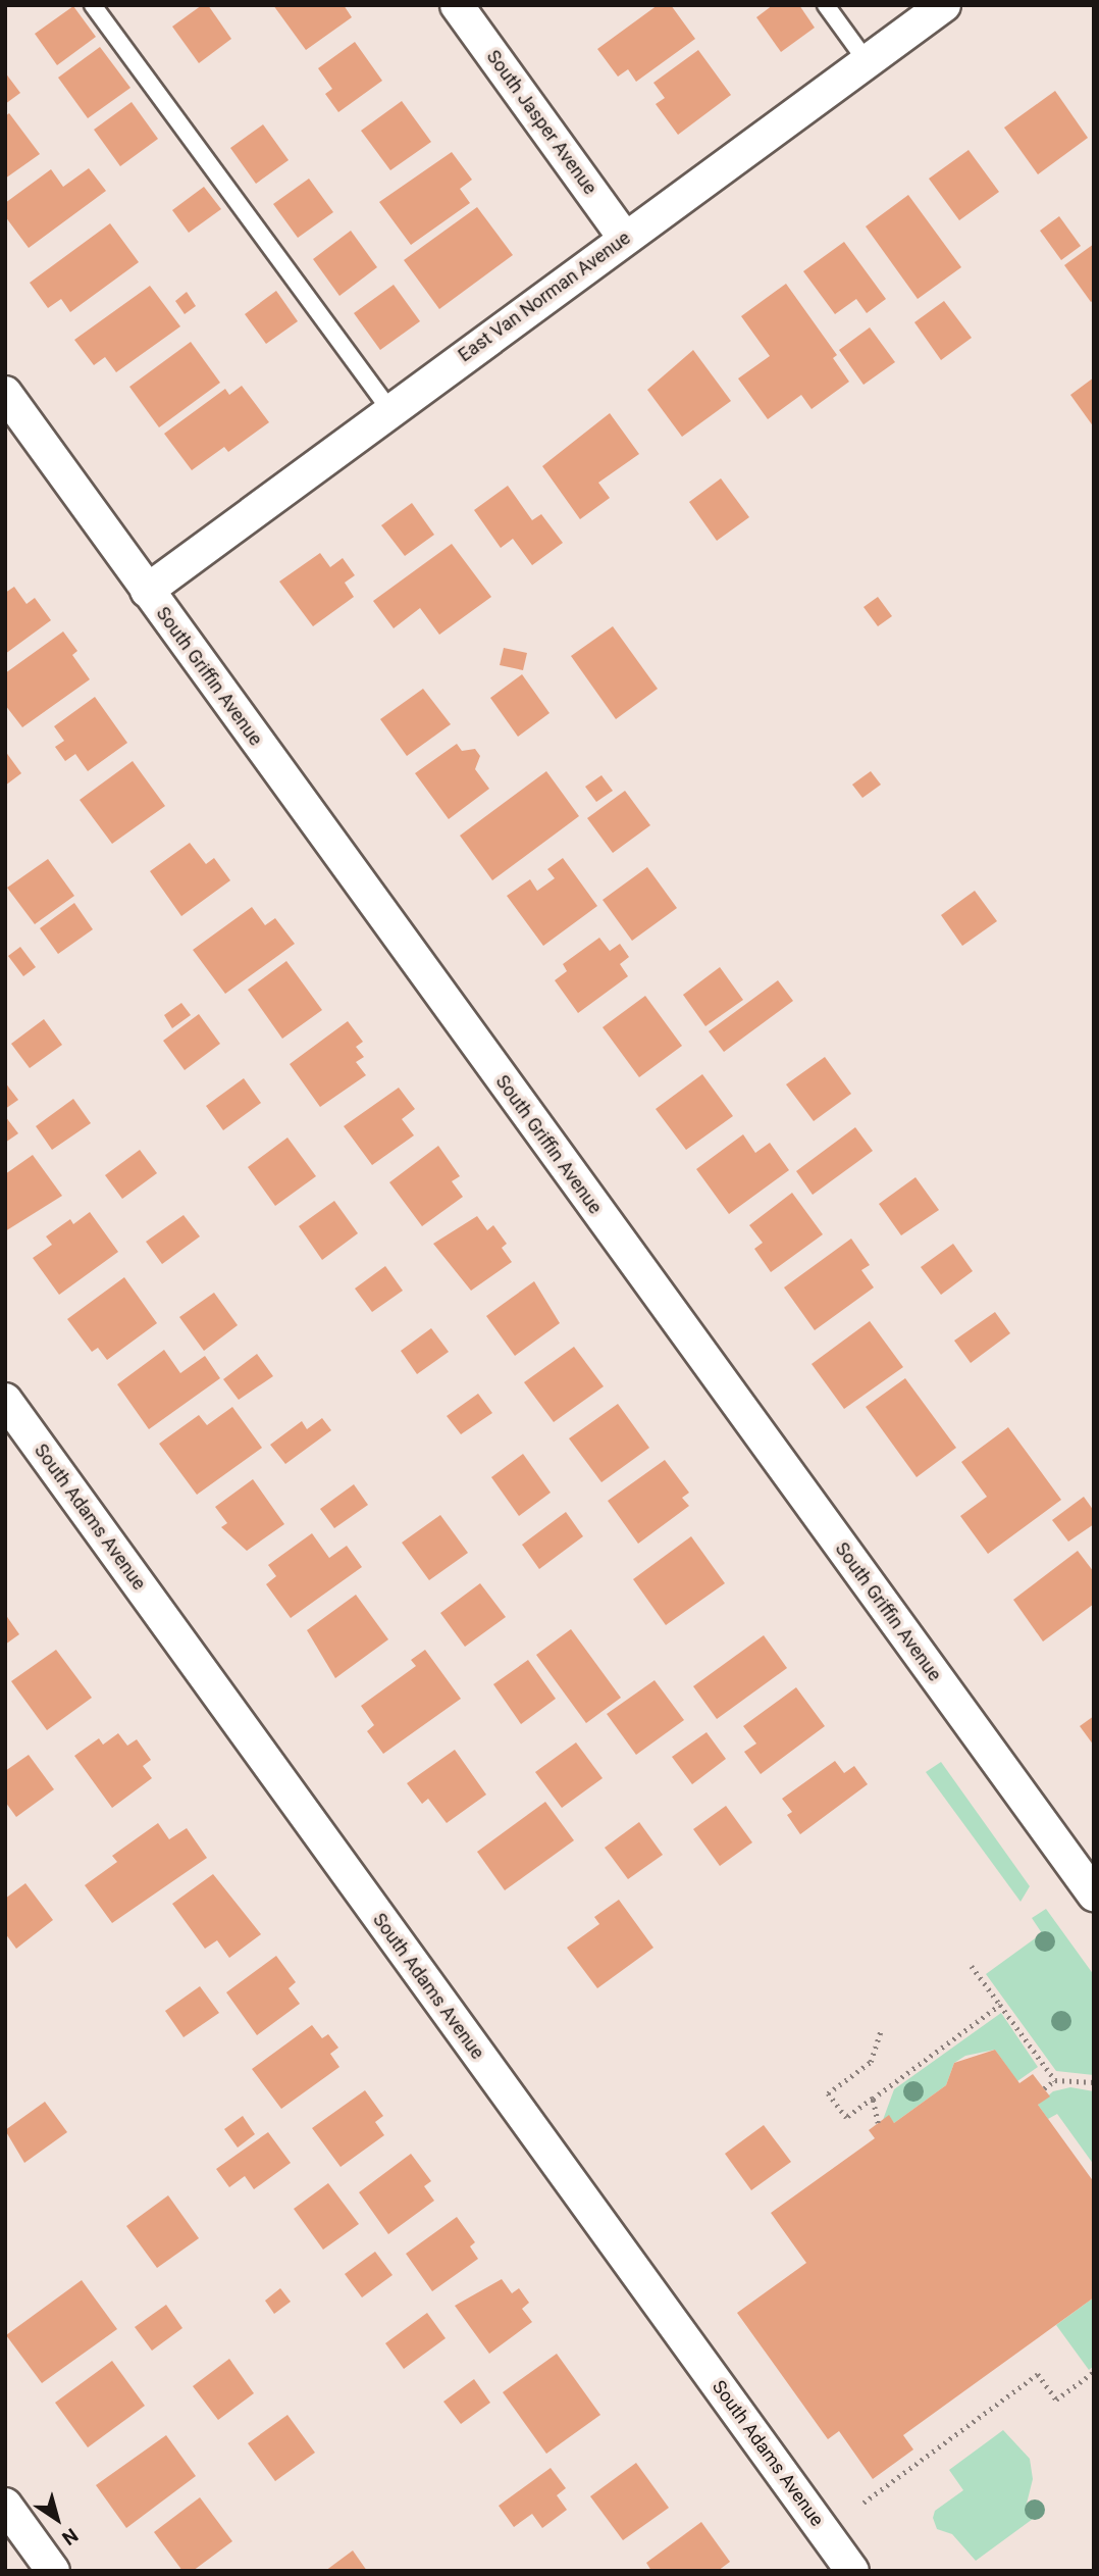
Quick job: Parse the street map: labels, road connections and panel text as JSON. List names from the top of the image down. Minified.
{"streets":{"street":["South Jasper Avenue","East Van Norman Avenue","South Griffin Avenue","South Adams Avenue"]},"crossings":[["South Jasper Avenue","East Van Norman Avenue"],["East Van Norman Avenue","South Griffin Avenue"]],"north":"bottom right"}
